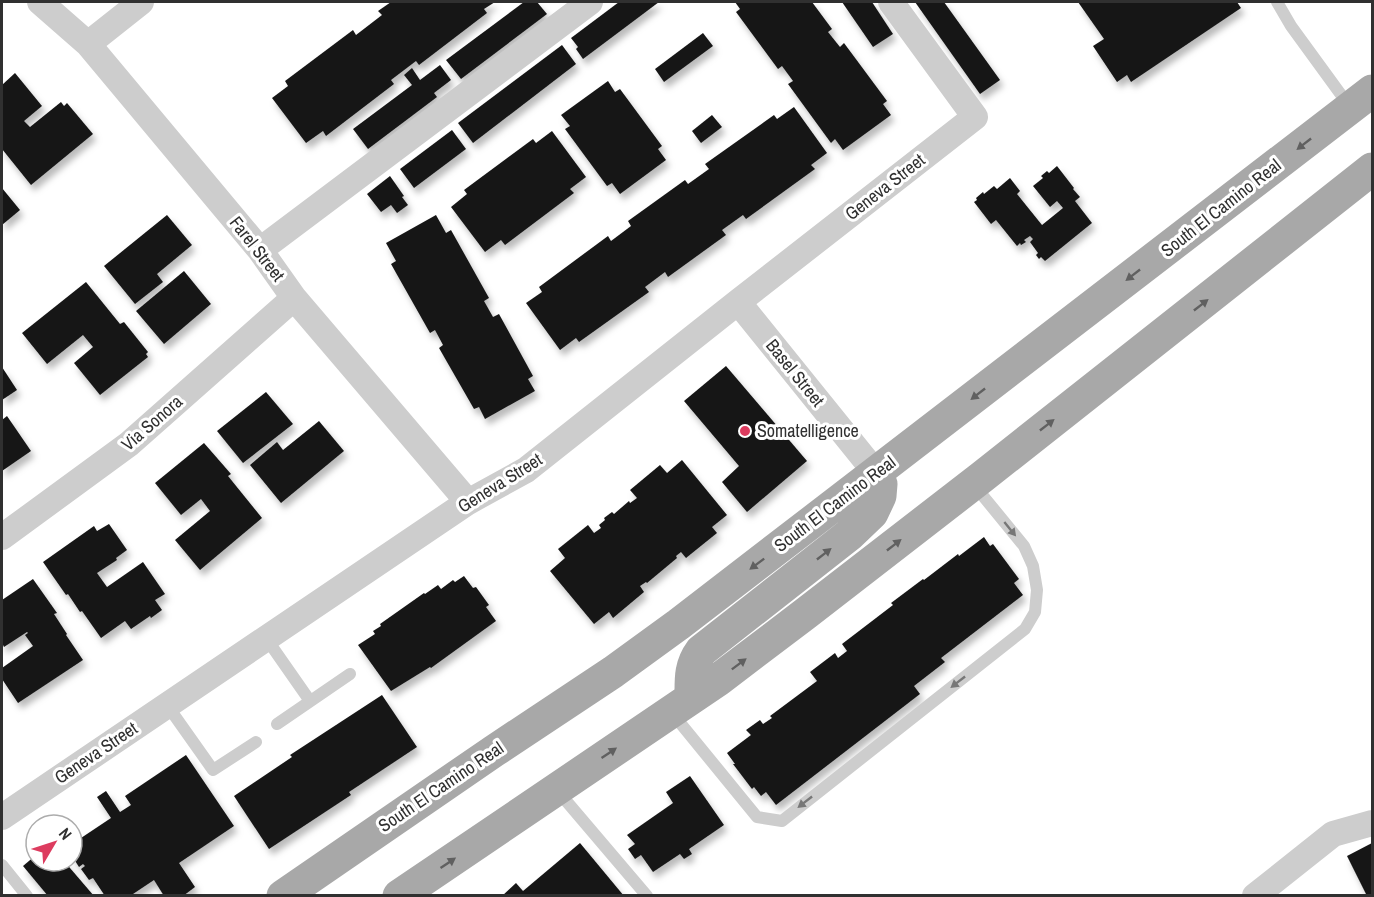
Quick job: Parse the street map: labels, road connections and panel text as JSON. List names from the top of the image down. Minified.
{"streets":{"main road":["South El Camino Real"],"street":["Geneva Street","Farel Street","Basel Street","Via Sonora"]},"crossings":[["Geneva Street","Farel Street"],["Geneva Street","Basel Street"],["South El Camino Real","Basel Street"],["Farel Street","Via Sonora"]],"places":["Somatelligence"],"north":"top right"}
